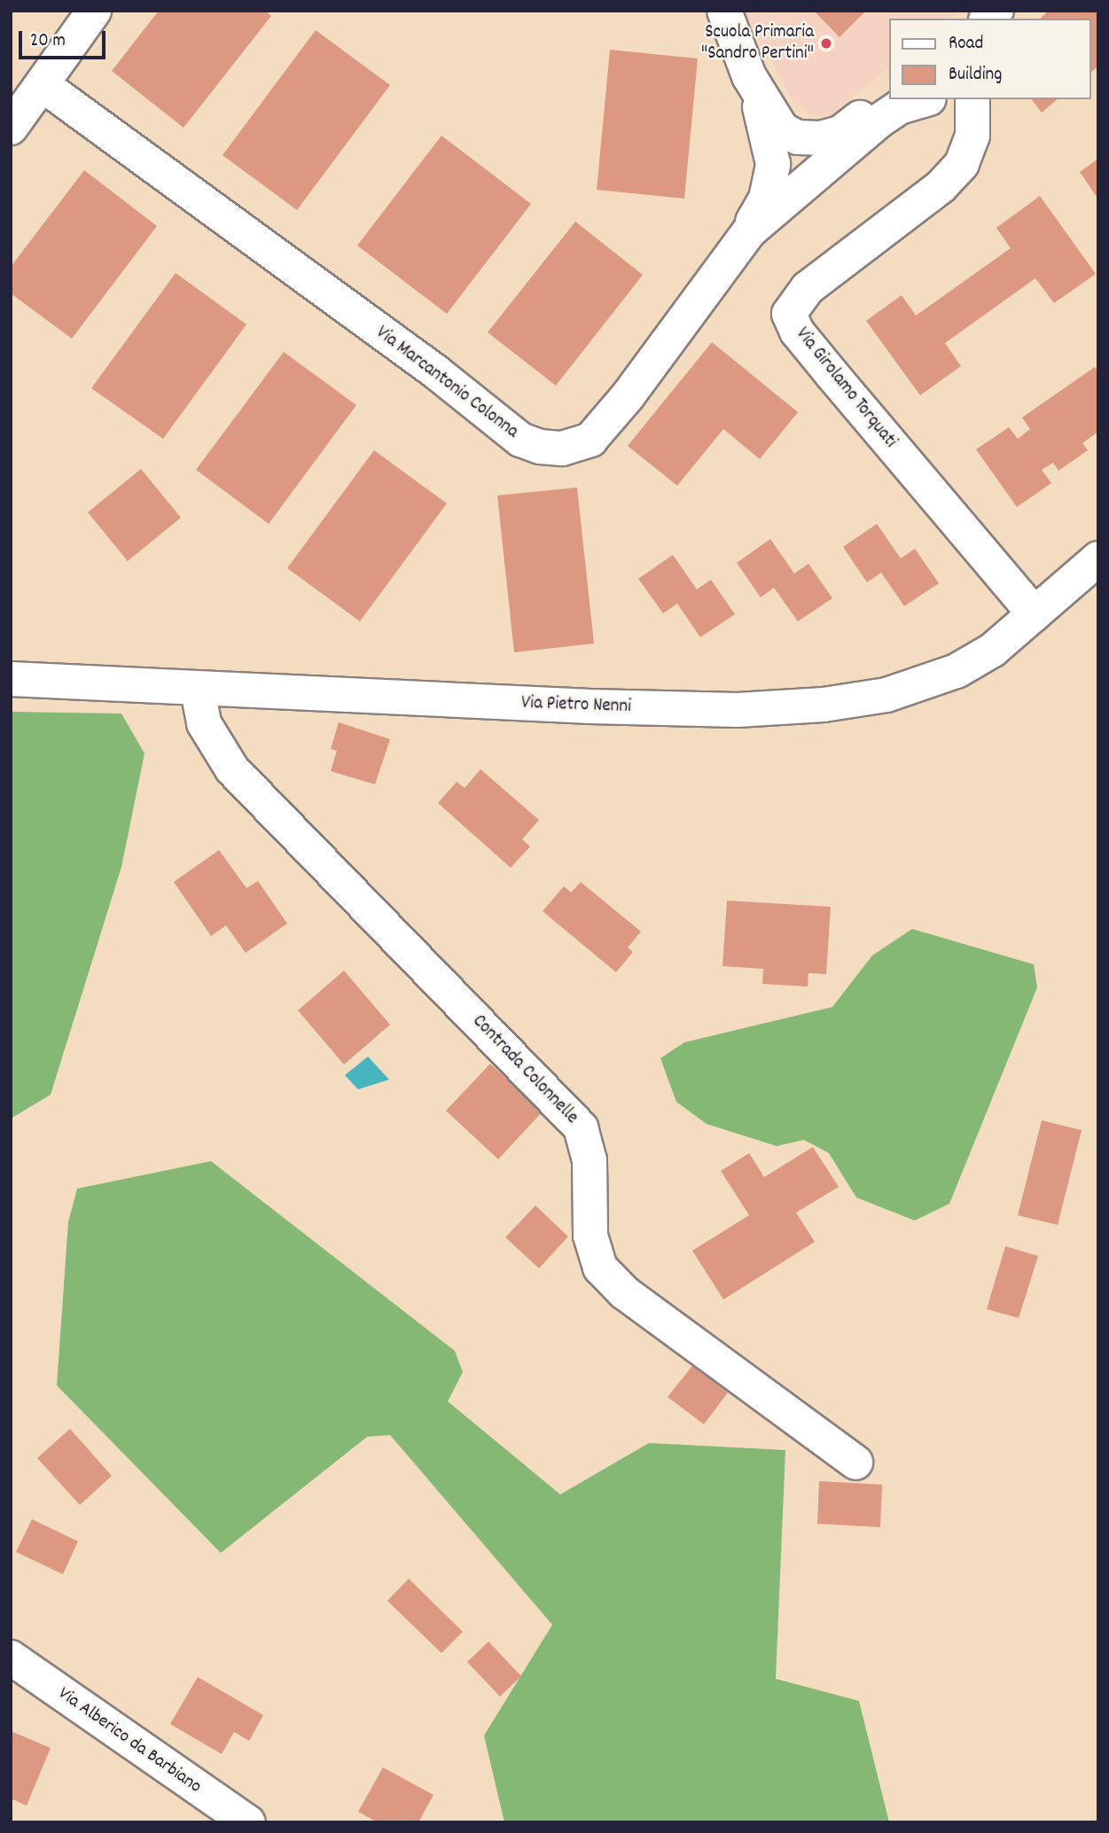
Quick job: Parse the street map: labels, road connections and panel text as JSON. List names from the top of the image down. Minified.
{"streets":{"street":["Via Marcantonio Colonna","Via Girolamo Torquati","Via Pietro Nenni","Contrada Colonnelle","Via Alberico da Barbiano"]},"crossings":[["Via Girolamo Torquati","Via Pietro Nenni"],["Via Pietro Nenni","Contrada Colonnelle"]],"places":["Scuola Primaria \"Sandro Pertini\""],"legend":["Road","Building"],"scale_bar":"20 m"}
